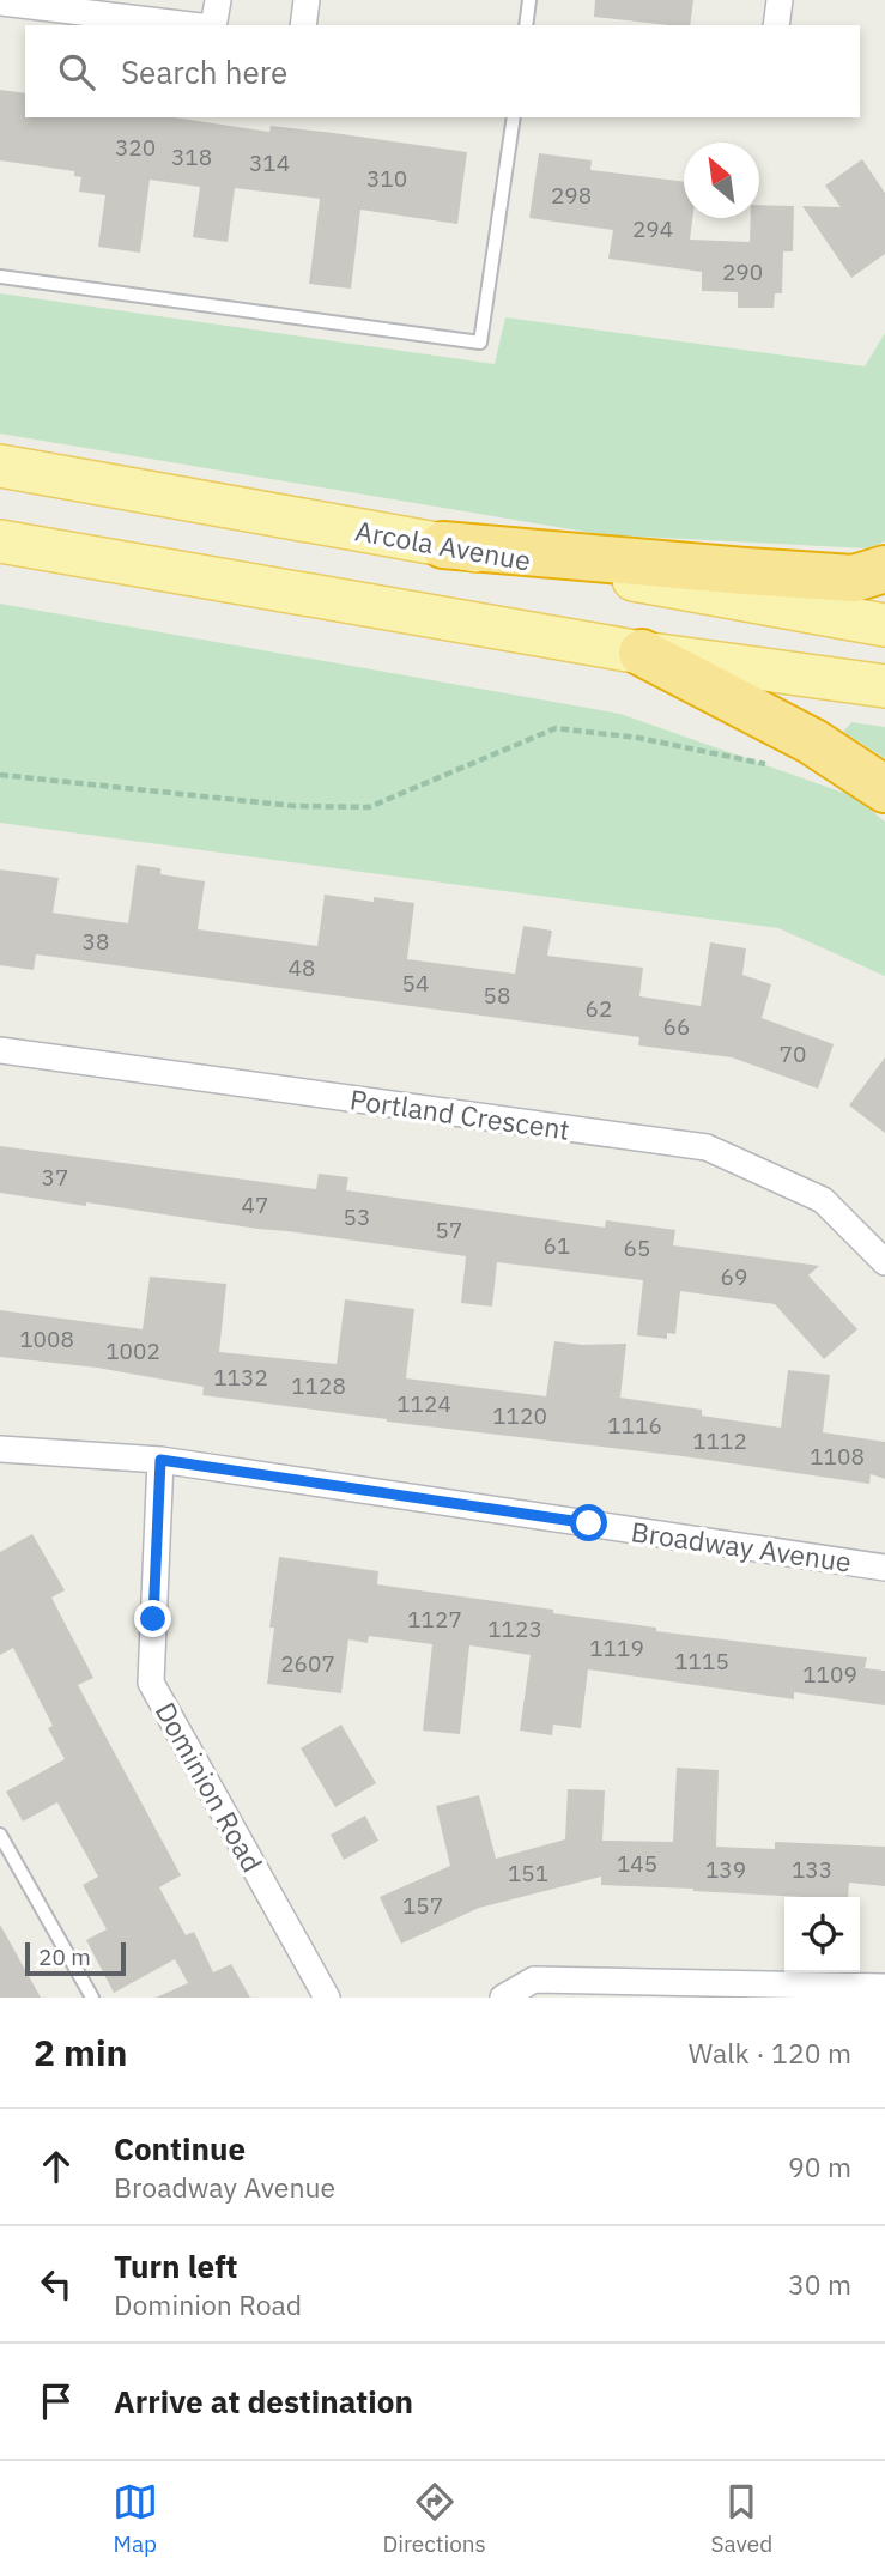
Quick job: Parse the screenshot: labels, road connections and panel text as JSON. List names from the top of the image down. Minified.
{"streets":{"main road":["Arcola Avenue"],"street":["Portland Crescent","Broadway Avenue","Dominion Road"]},"crossings":[["Broadway Avenue","Dominion Road"]],"house_numbers":["320","318","314","310","298","294","290","38","48","54","58","62","66","70","37","47","53","57","61","65","69","1008","1002","1132","1128","1124","1120","1116","1112","1108","1127","1123","1119","1115","2607","1109","145","139","133","151","157"],"scale_bar":"20 m","north":"top left","page":{"search":"Search here","scale":"20 m","heading":["2 min","Walk · 120 m"],"list":[["Continue","Broadway Avenue","90 m"],["Turn left","Dominion Road","30 m"],"Arrive at destination"],"nav":["Map","Directions","Saved"]}}
